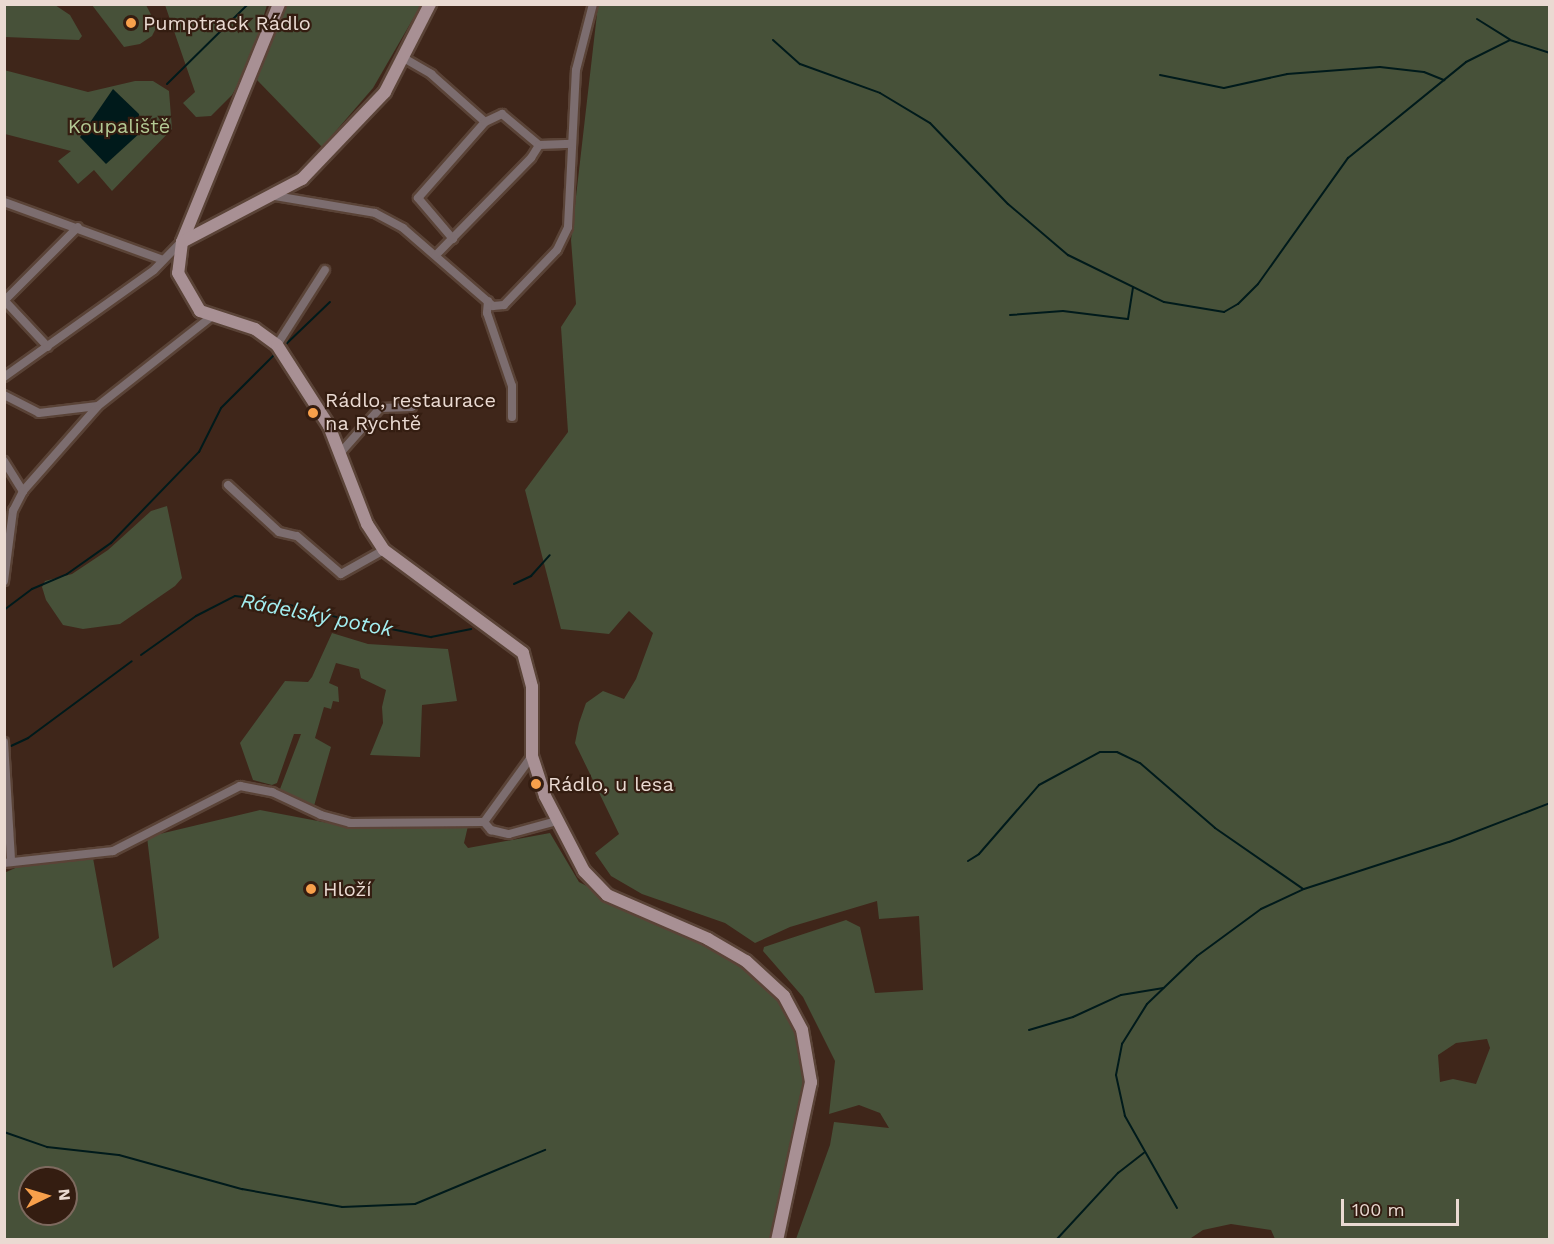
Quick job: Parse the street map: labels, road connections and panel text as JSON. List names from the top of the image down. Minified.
{"water":["Rádelský potok"],"parks":["Koupaliště"],"places":["Pumptrack Rádlo","Rádlo, restaurace na Rychtě","Rádlo, u lesa","Hloží"],"scale_bar":"100 m","north":"right"}
